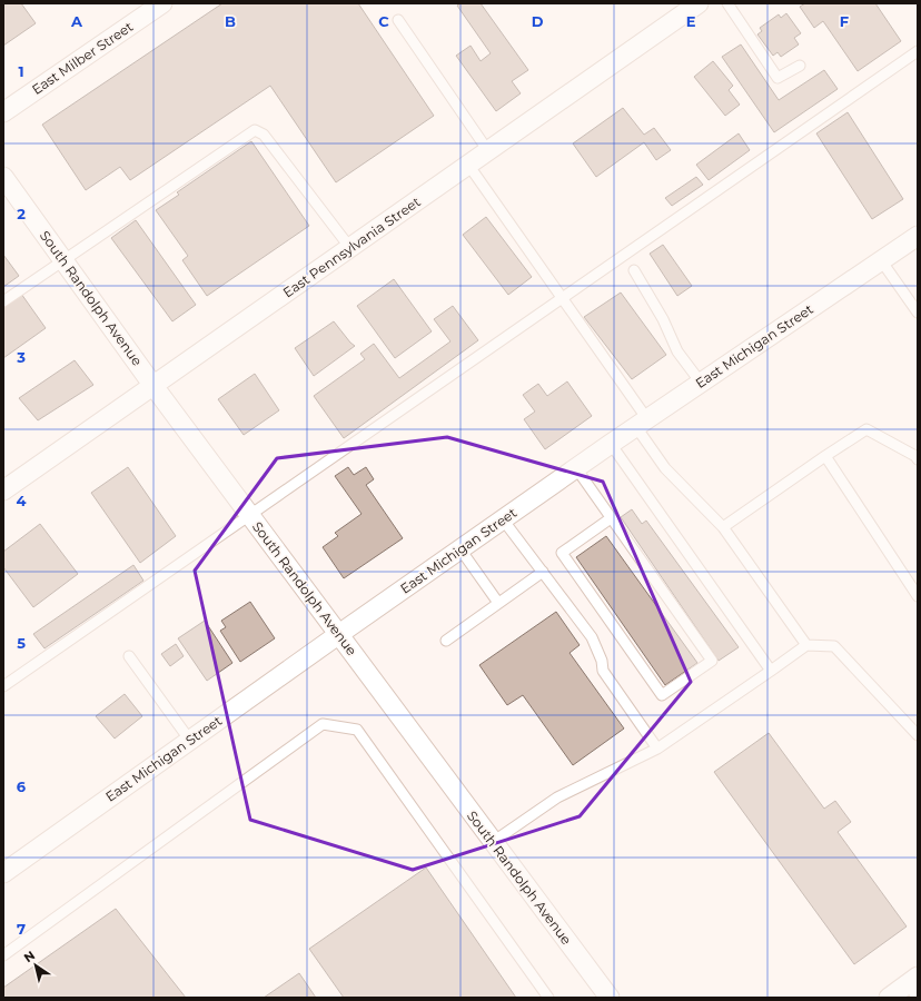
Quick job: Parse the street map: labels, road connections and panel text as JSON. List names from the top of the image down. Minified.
{"streets":{"street":["East Milber Street","East Pennsylvania Street","South Randolph Avenue","East Michigan Street"]},"crossings":[["East Pennsylvania Street","South Randolph Avenue"],["South Randolph Avenue","East Michigan Street"]],"north":"top left","grid":{"columns":["A","B","C","D","E","F"],"rows":["1","2","3","4","5","6","7"]}}
